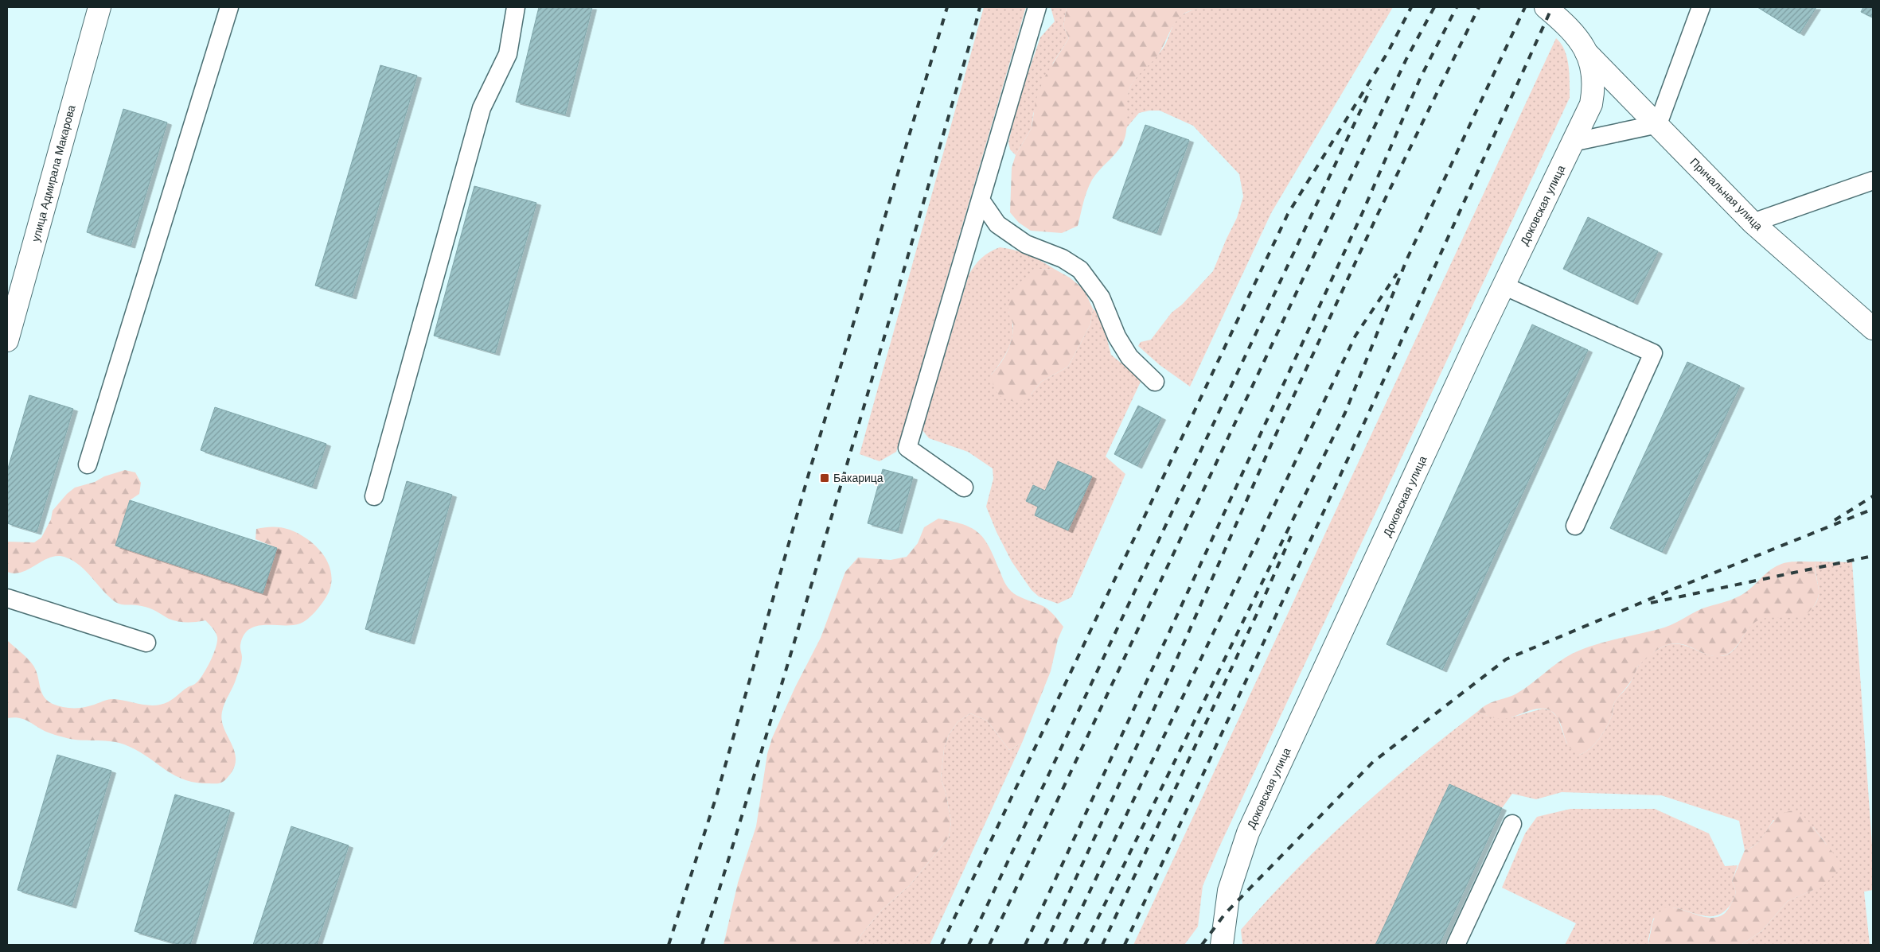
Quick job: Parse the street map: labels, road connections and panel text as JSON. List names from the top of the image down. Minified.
{"streets":{"street":["улица Адмирала Макарова","Причальная улица","Доковская улица"]},"crossings":[["Причальная улица","Доковская улица"]],"places":{"transit":["Бакарица"]}}
